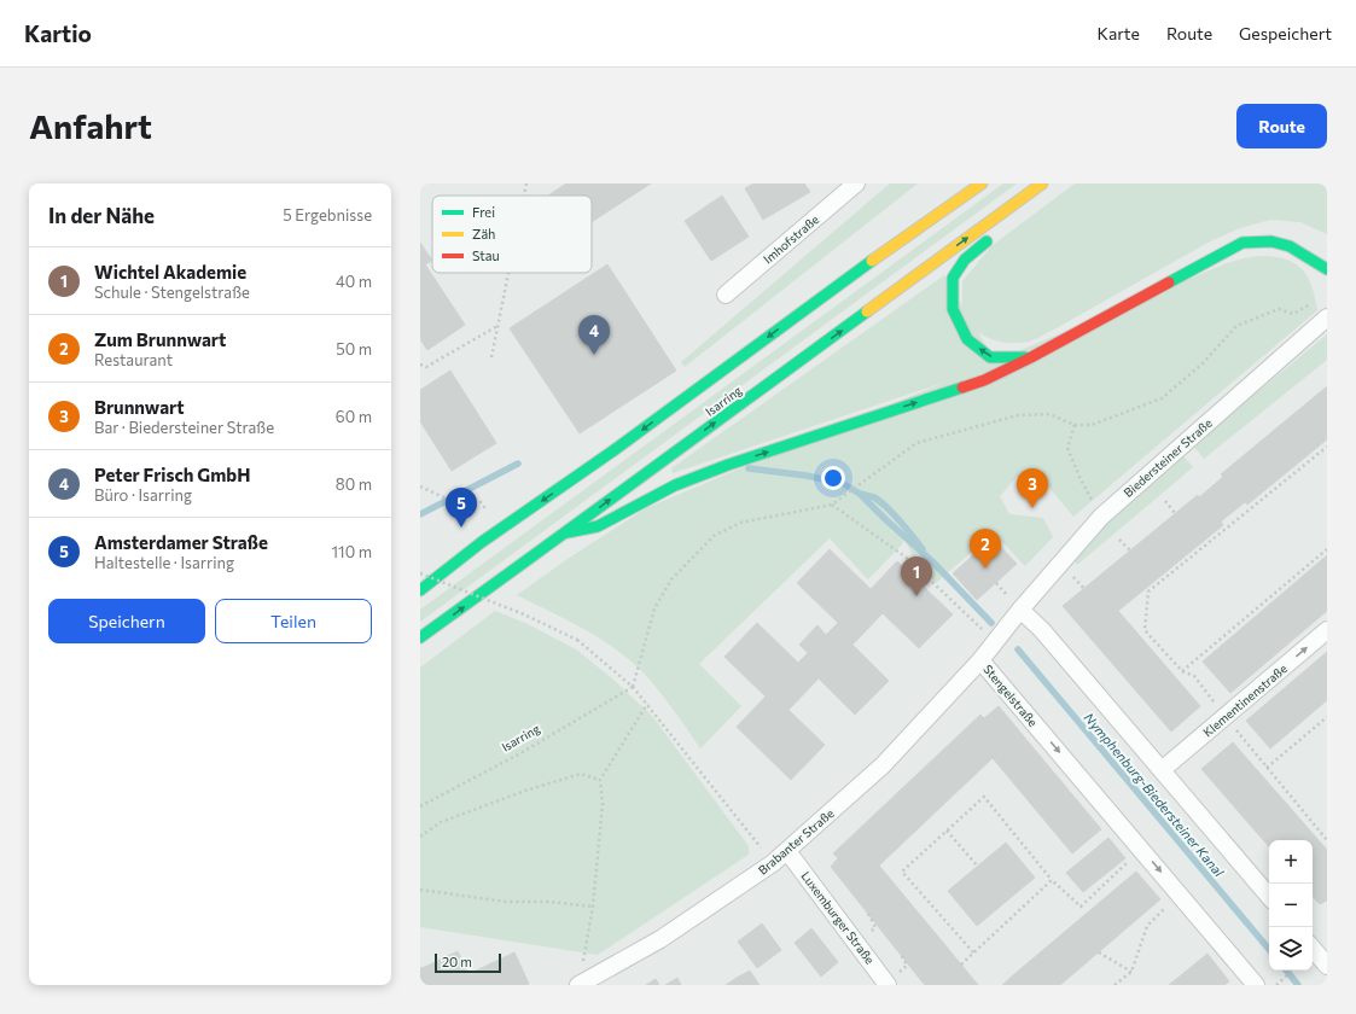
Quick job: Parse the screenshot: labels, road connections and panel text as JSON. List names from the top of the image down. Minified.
{"streets":{"highway":["Isarring"],"street":["Imhofstraße","Biedersteiner Straße","Stengelstraße","Klementinenstraße","Brabanter Straße","Luxemburger Straße"]},"crossings":[["Biedersteiner Straße","Stengelstraße"],["Stengelstraße","Brabanter Straße"],["Brabanter Straße","Luxemburger Straße"]],"one_way":["Klementinenstraße"],"water":["Nymphenburg-Biedersteiner Kanal"],"legend":["Frei","Zäh","Stau"],"scale_bar":"20 m","page":{"header":"Kartio","nav":["Karte","Route","Gespeichert"],"buttons":["Route",["Speichern","Teilen"]],"title":"Anfahrt","heading":["In der Nähe","5 Ergebnisse"],"list":[{"mark":"1","name":"Wichtel Akademie","note":"Schule · Stengelstraße","value":"40 m"},{"mark":"2","name":"Zum Brunnwart","note":"Restaurant","value":"50 m"},{"mark":"3","name":"Brunnwart","note":"Bar · Biedersteiner Straße","value":"60 m"},{"mark":"4","name":"Peter Frisch GmbH","note":"Büro · Isarring","value":"80 m"},{"mark":"5","name":"Amsterdamer Straße","note":"Haltestelle · Isarring","value":"110 m"}],"pins":["4","3","5","2","1"],"map_buttons":["+","−"],"scale":"20 m"}}
